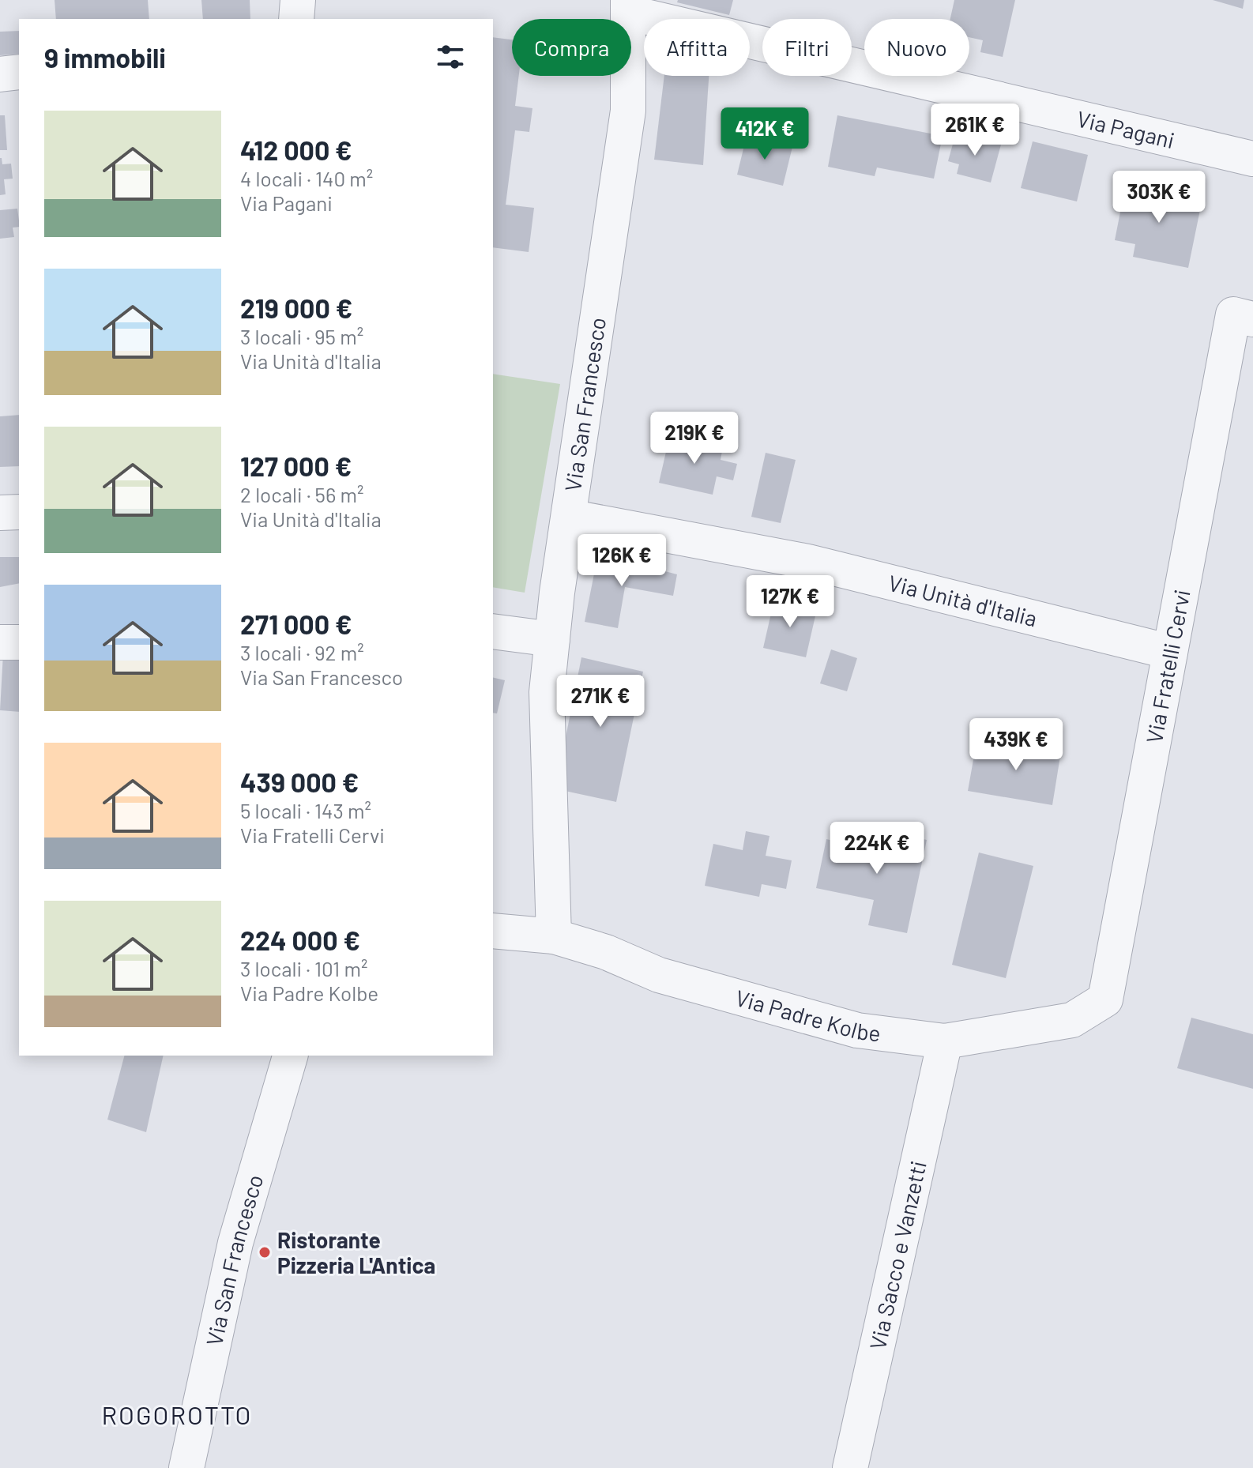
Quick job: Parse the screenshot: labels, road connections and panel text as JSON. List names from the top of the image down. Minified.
{"streets":{"street":["Via Pagani","Via San Francesco","Via Unità d'Italia","Via Fratelli Cervi","Via Padre Kolbe","Via Sacco e Vanzetti"]},"crossings":[["Via Pagani","Via San Francesco"],["Via San Francesco","Via Unità d'Italia"],["Via San Francesco","Via Padre Kolbe"],["Via Unità d'Italia","Via Fratelli Cervi"],["Via Fratelli Cervi","Via Padre Kolbe"],["Via Padre Kolbe","Via Sacco e Vanzetti"]],"districts":["ROGOROTTO"],"places":["Ristorante Pizzeria L'Antica"],"page":{"chip":["Compra","Affitta","Filtri","Nuovo"],"heading":"9 immobili","list":[{"name":"412 000 €","note":"4 locali · 140 m² · Via Pagani"},{"name":"219 000 €","note":"3 locali · 95 m² · Via Unità d'Italia"},{"name":"127 000 €","note":"2 locali · 56 m² · Via Unità d'Italia"},{"name":"271 000 €","note":"3 locali · 92 m² · Via San Francesco"},{"name":"439 000 €","note":"5 locali · 143 m² · Via Fratelli Cervi"},{"name":"224 000 €","note":"3 locali · 101 m² · Via Padre Kolbe"}],"price":["261K €","412K €","303K €","219K €","126K €","127K €","271K €","439K €","224K €"]}}
